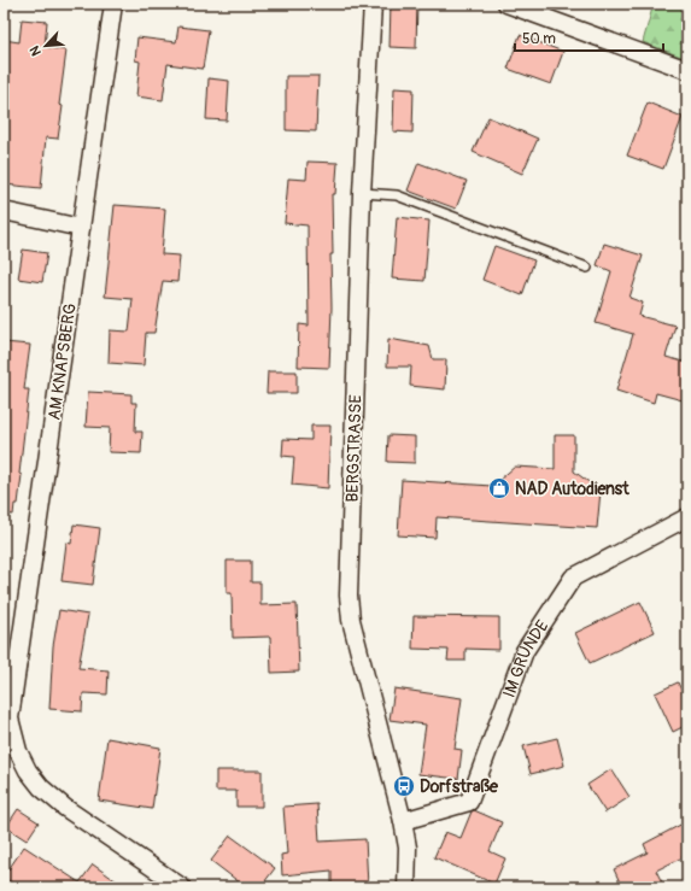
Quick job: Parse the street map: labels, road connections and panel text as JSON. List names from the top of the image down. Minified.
{"streets":{"street":["AM KNAPSBERG","BERGSTRASSE","IM GRUNDE"]},"crossings":[["BERGSTRASSE","IM GRUNDE"]],"places":{"shop":["NAD Autodienst"],"bus stop":["Dorfstraße"]},"scale_bar":"50 m","north":"bottom left"}
